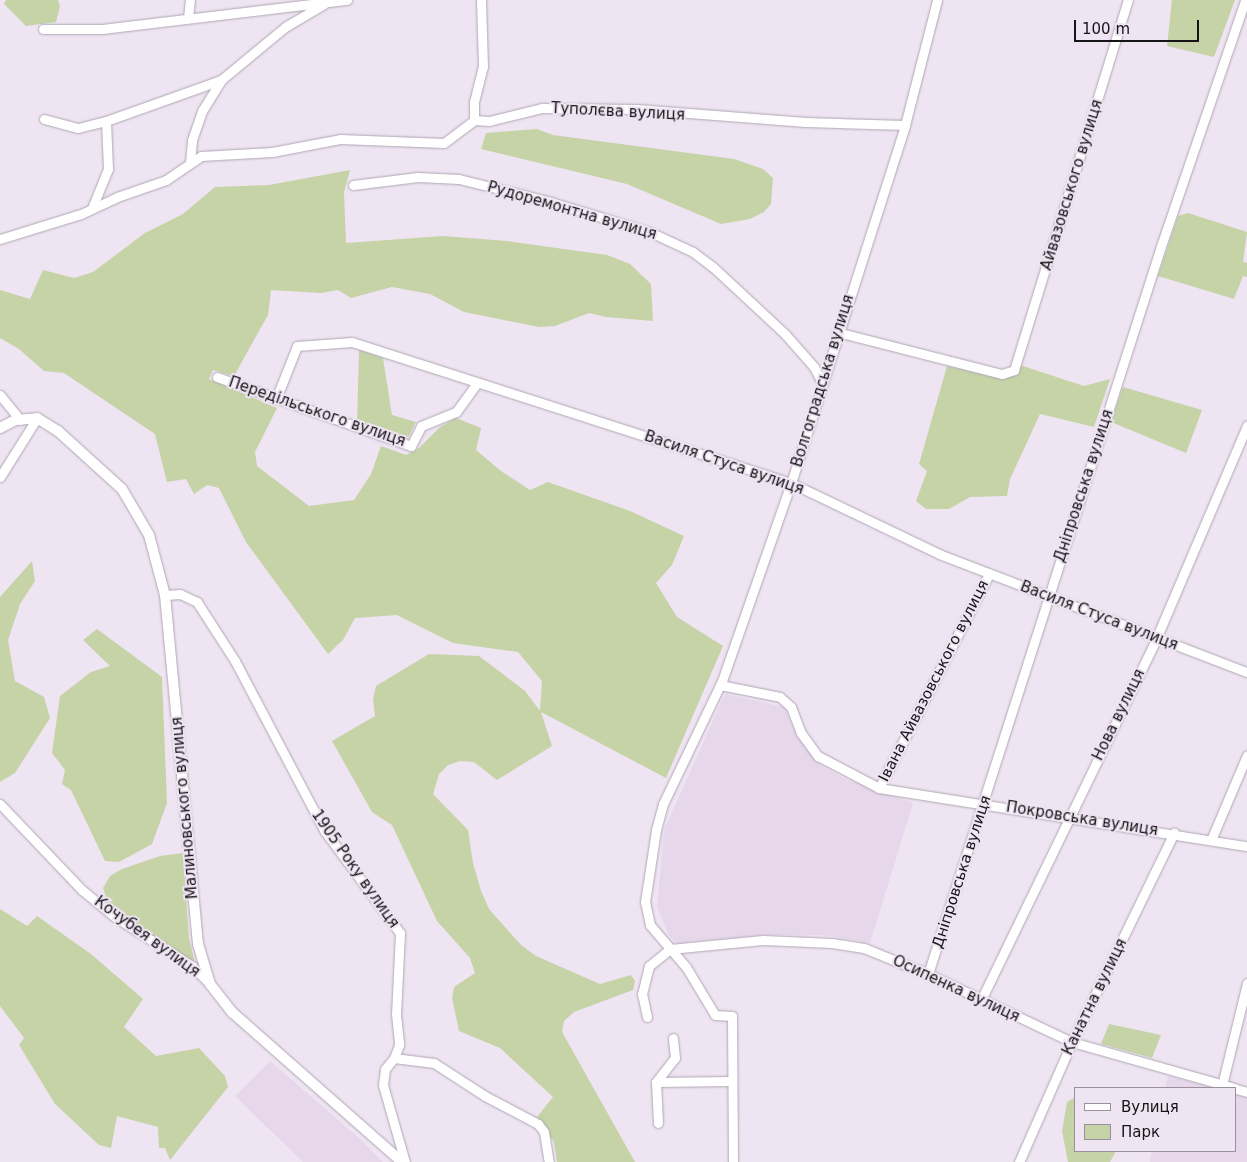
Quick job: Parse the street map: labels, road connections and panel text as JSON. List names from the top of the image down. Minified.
{"streets":{"main road":["Малиновського вулиця"],"street":["Туполєва вулиця","Айвазовського вулиця","Рудоремонтна вулиця","Волгоградська вулиця","Передільського вулиця","Василя Стуса вулиця","Дніпровська вулиця","Івана Айвазовського вулиця","Нова вулиця","Покровська вулиця","1905 Року вулиця","Кочубея вулиця","Осипенка вулиця","Канатна вулиця"]},"crossings":[["Туполєва вулиця","Волгоградська вулиця"],["Айвазовського вулиця","Волгоградська вулиця"],["Рудоремонтна вулиця","Волгоградська вулиця"],["Волгоградська вулиця","Василя Стуса вулиця"],["Волгоградська вулиця","Покровська вулиця"],["Волгоградська вулиця","Осипенка вулиця"],["Передільського вулиця","Василя Стуса вулиця"],["Василя Стуса вулиця","Дніпровська вулиця"],["Василя Стуса вулиця","Івана Айвазовського вулиця"],["Василя Стуса вулиця","Нова вулиця"],["Дніпровська вулиця","Покровська вулиця"],["Дніпровська вулиця","Осипенка вулиця"],["Івана Айвазовського вулиця","Покровська вулиця"],["Нова вулиця","Покровська вулиця"],["Нова вулиця","Осипенка вулиця"],["Малиновського вулиця","1905 Року вулиця"],["Малиновського вулиця","Кочубея вулиця"],["Покровська вулиця","Канатна вулиця"],["Осипенка вулиця","Канатна вулиця"]],"legend":["Вулиця","Парк"],"scale_bar":"100 m"}
